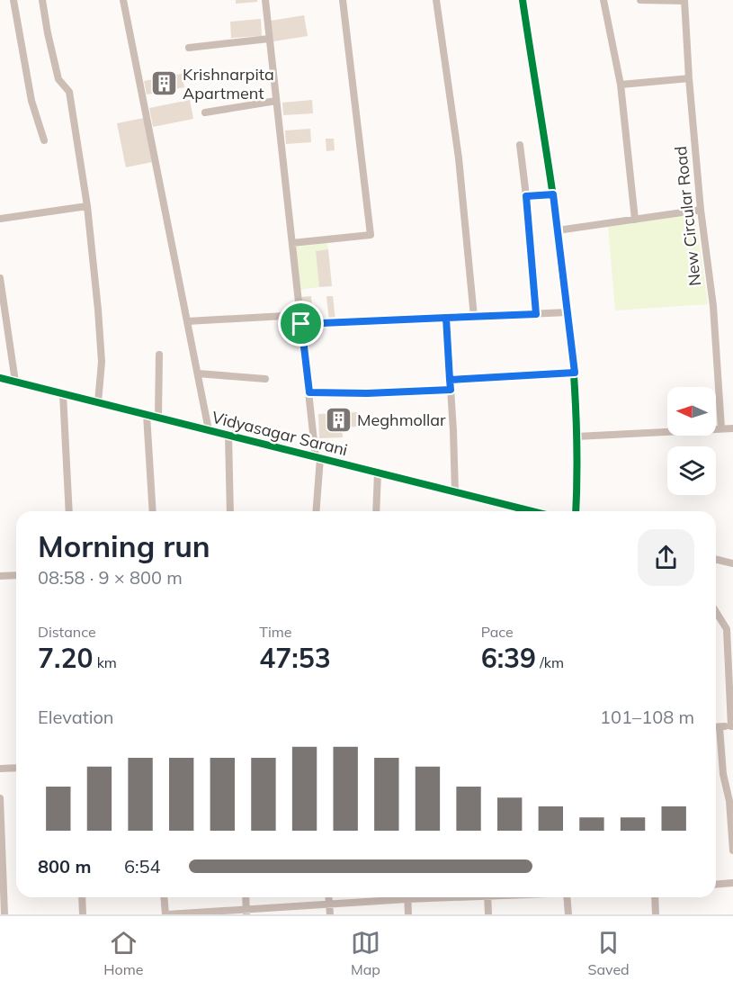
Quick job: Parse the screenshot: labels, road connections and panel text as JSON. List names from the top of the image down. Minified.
{"streets":{"street":["New Circular Road","Vidyasagar Sarani"]},"places":{"building":["Krishnarpita Apartment","Meghmollar"]},"north":"left","page":{"heading":["Morning run","08:58 · 9 × 800 m"],"stats":[["Distance","7.20 km"],["Time","47:53"],["Pace","6:39 /km"]],"chart":["Elevation","101–108 m"],"list":[{"name":"800 m","note":"6:54"}],"tabs":["Home","Map","Saved"]}}
